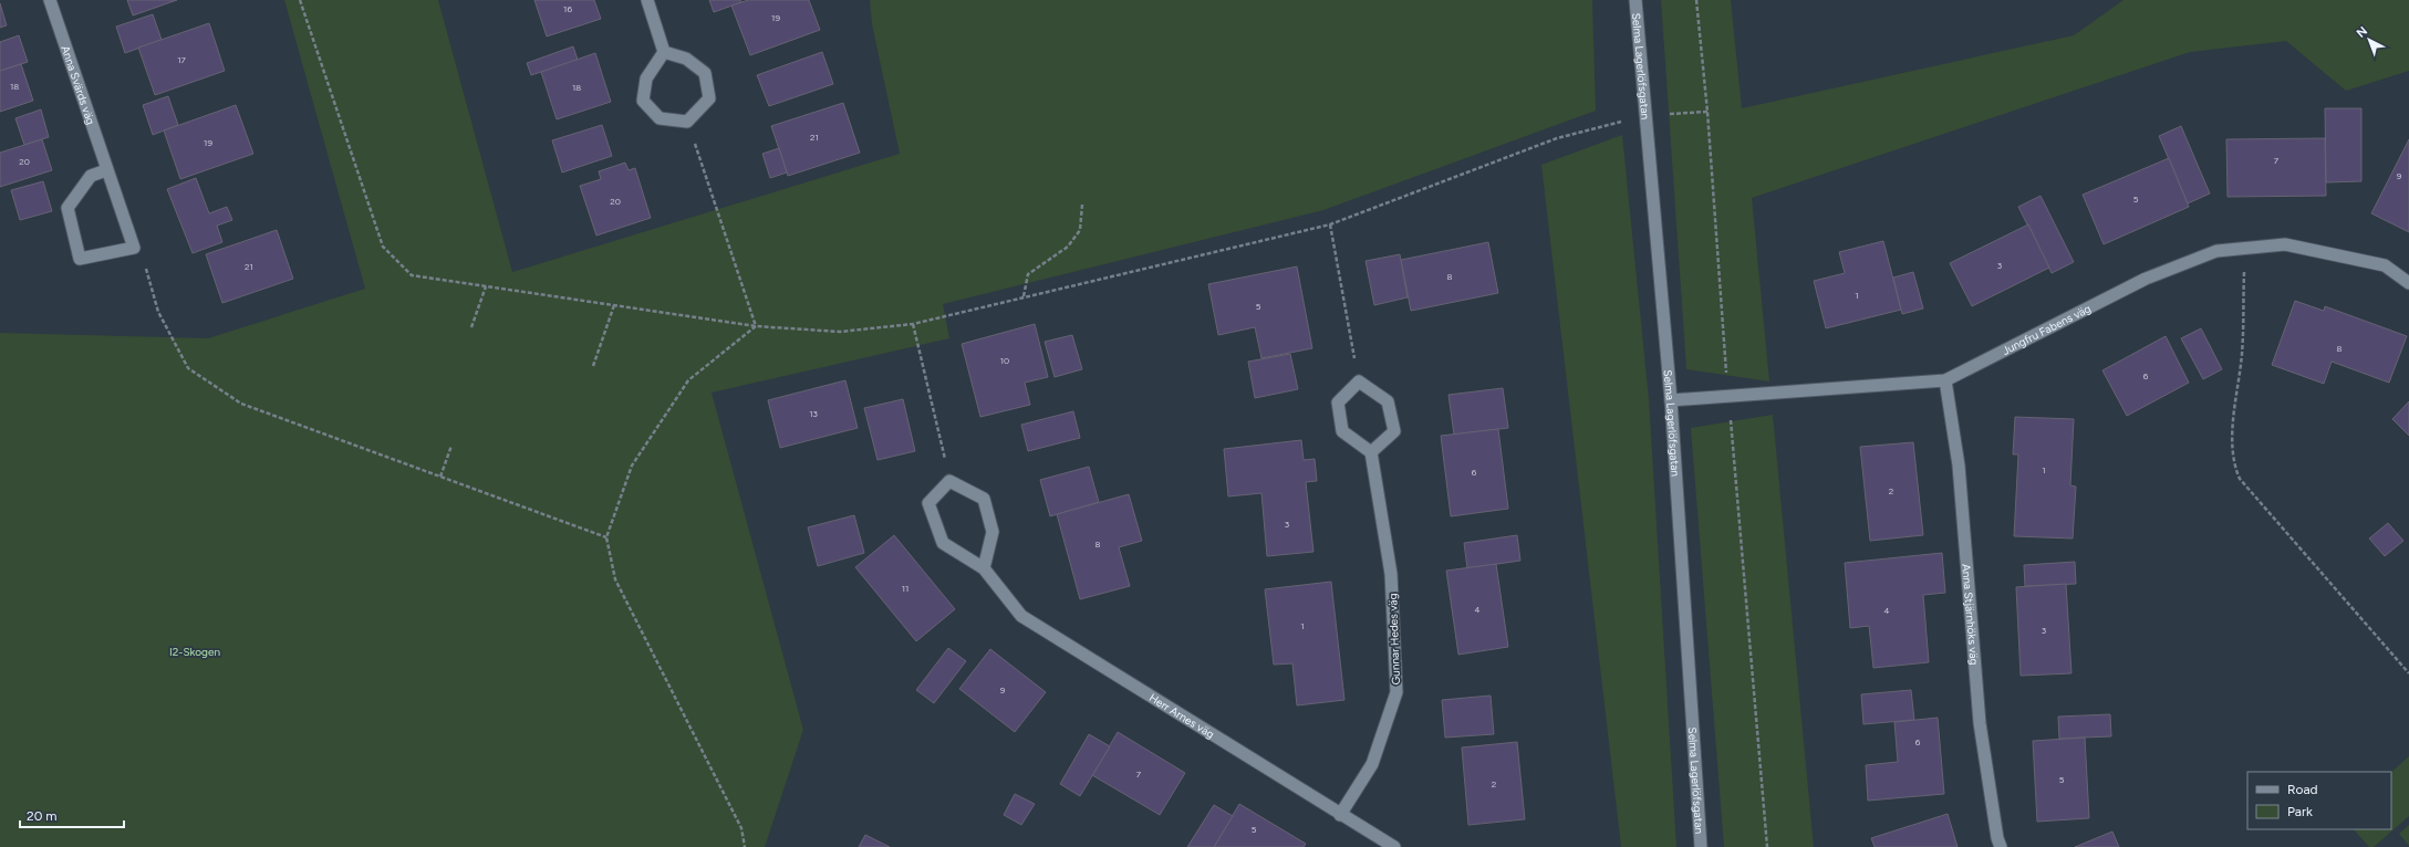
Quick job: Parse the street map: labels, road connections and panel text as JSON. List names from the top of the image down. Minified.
{"streets":{"street":["Selma Lagerlöfsgatan","Anna Svärds väg","Jungfru Fabens väg","Anna Stjärnhöks väg","Gunnar Hedes väg","Herr Arnes väg"]},"crossings":[["Selma Lagerlöfsgatan","Jungfru Fabens väg"],["Jungfru Fabens väg","Anna Stjärnhöks väg"],["Gunnar Hedes väg","Herr Arnes väg"]],"parks":["I2-Skogen"],"house_numbers":["16","19","17","18","18","21","19","7","20","9","5","20","3","21","8","1","5","8","10","6","13","1","6","2","3","8","11","4","4","1","3","9","6","7","5","2","5"],"legend":["Road","Park"],"scale_bar":"20 m","north":"top left"}
